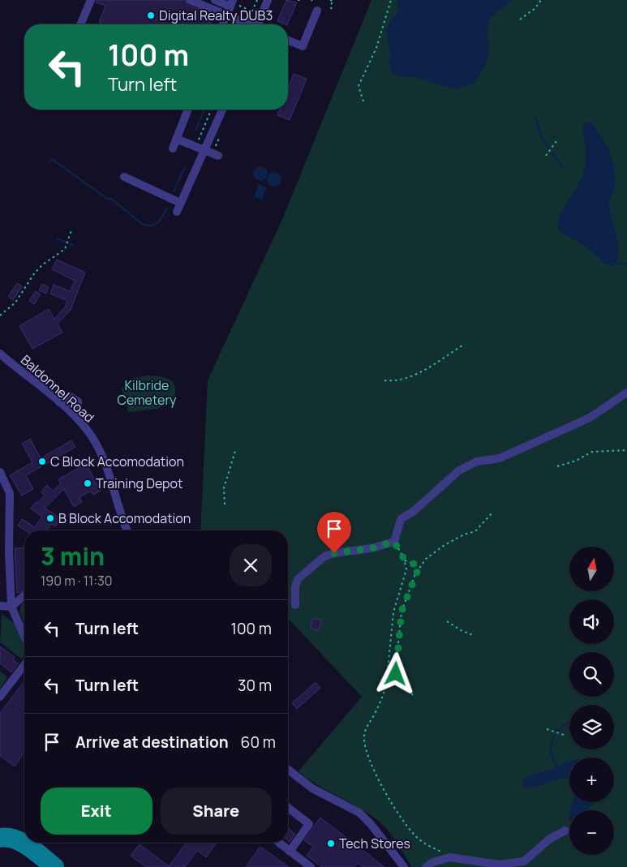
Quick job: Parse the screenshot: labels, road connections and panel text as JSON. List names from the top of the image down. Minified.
{"streets":{"street":["Baldonnel Road"]},"parks":["Kilbride Cemetery"],"places":["Digital Realty DUB3","C Block Accomodation","Training Depot","B Block Accomodation","Tech Stores"],"north":"top","page":{"turn":["100 m","Turn left"],"heading":["3 min","190 m · 11:30"],"map_buttons":["+","−"],"list":[{"name":"Turn left","value":"100 m"},{"name":"Turn left","value":"30 m"},{"name":"Arrive at destination","value":"60 m"}],"buttons":["Exit","Share"]}}
